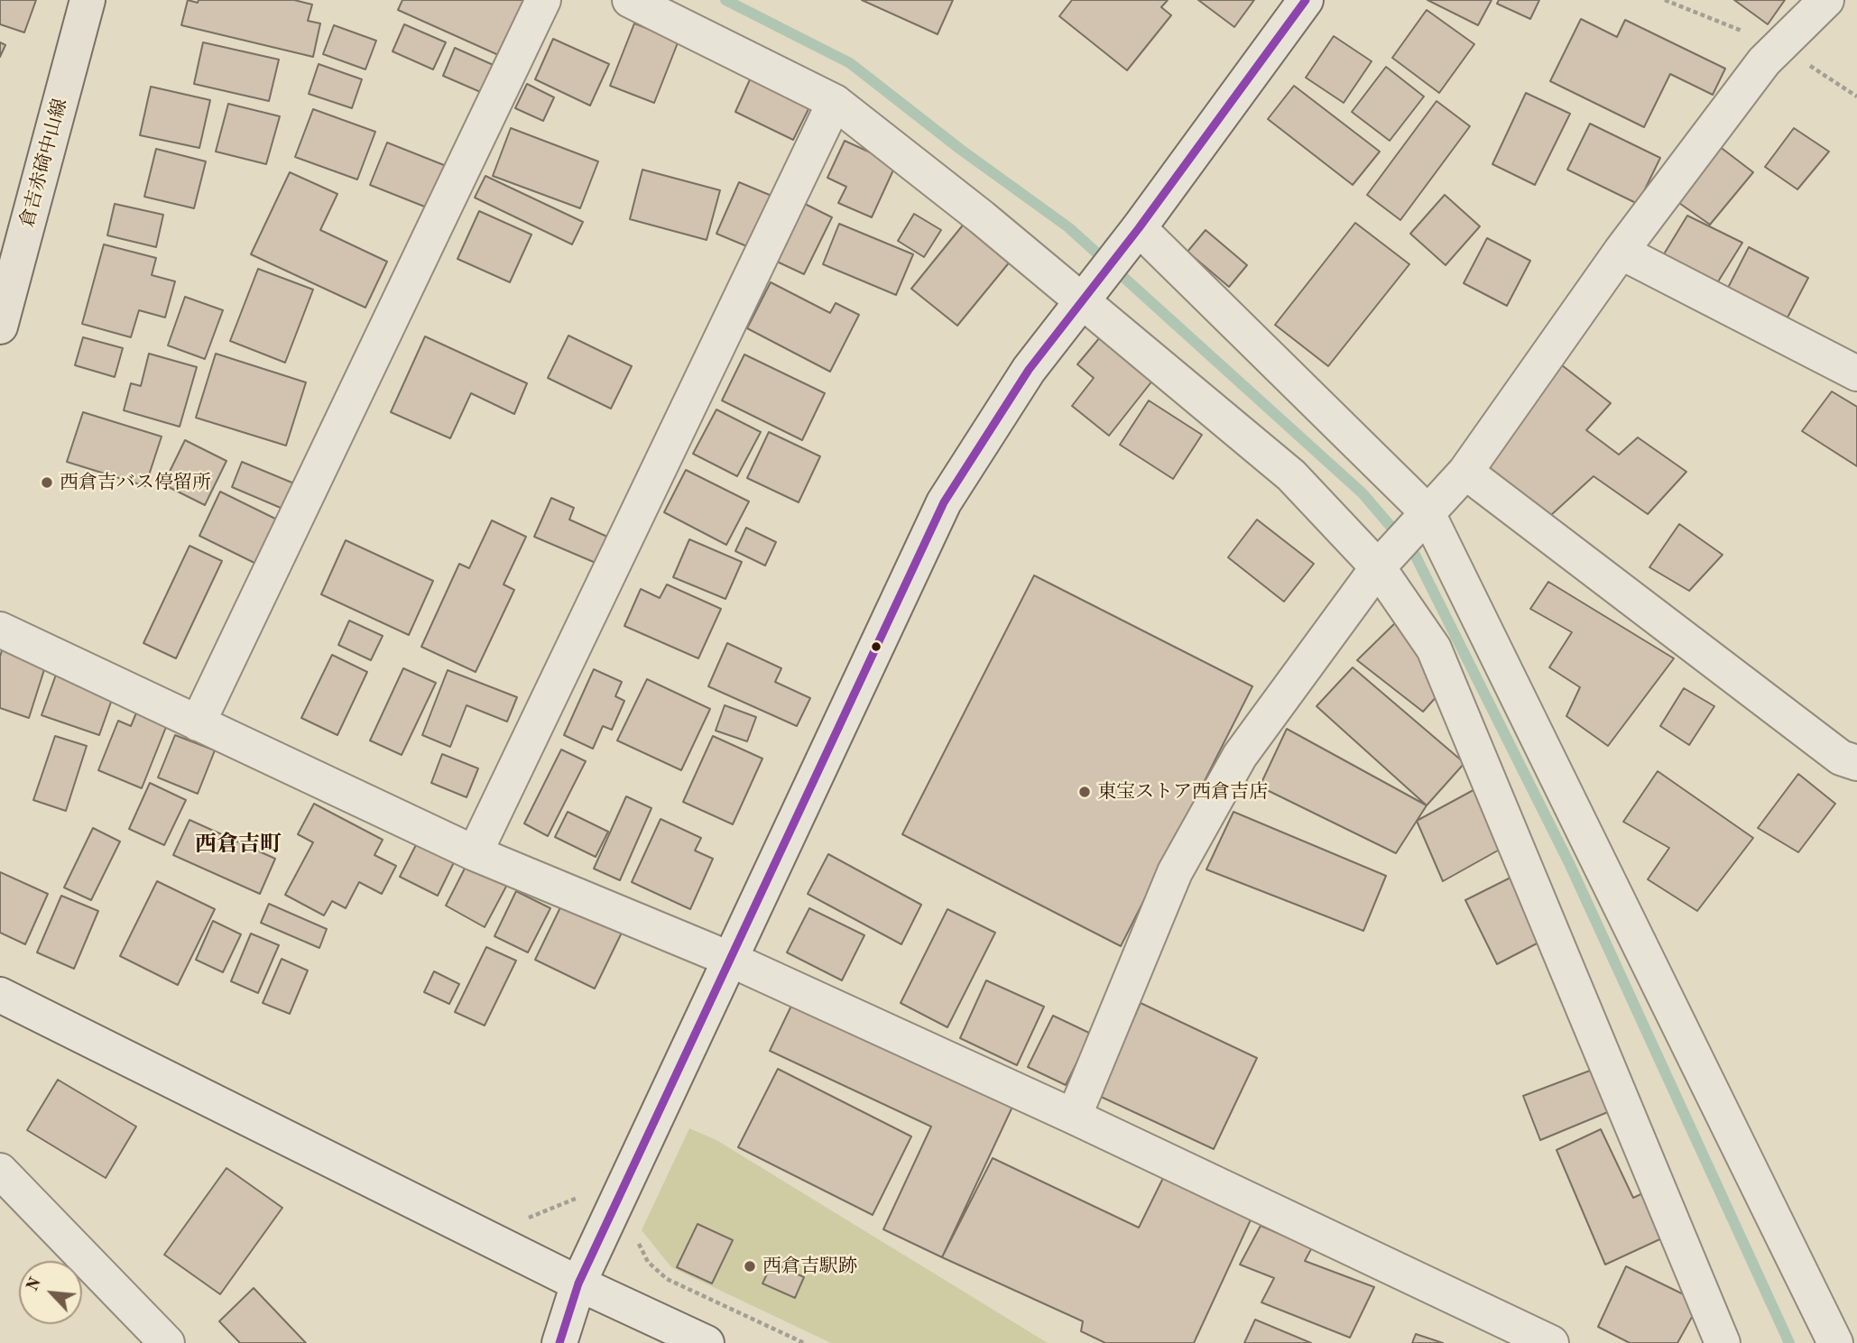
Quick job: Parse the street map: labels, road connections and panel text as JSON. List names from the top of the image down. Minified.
{"streets":{"main road":["倉吉赤碕中山線"]},"districts":["西倉吉町"],"places":["西倉吉バス停留所","東宝ストア西倉吉店","西倉吉駅跡"],"north":"top left"}
